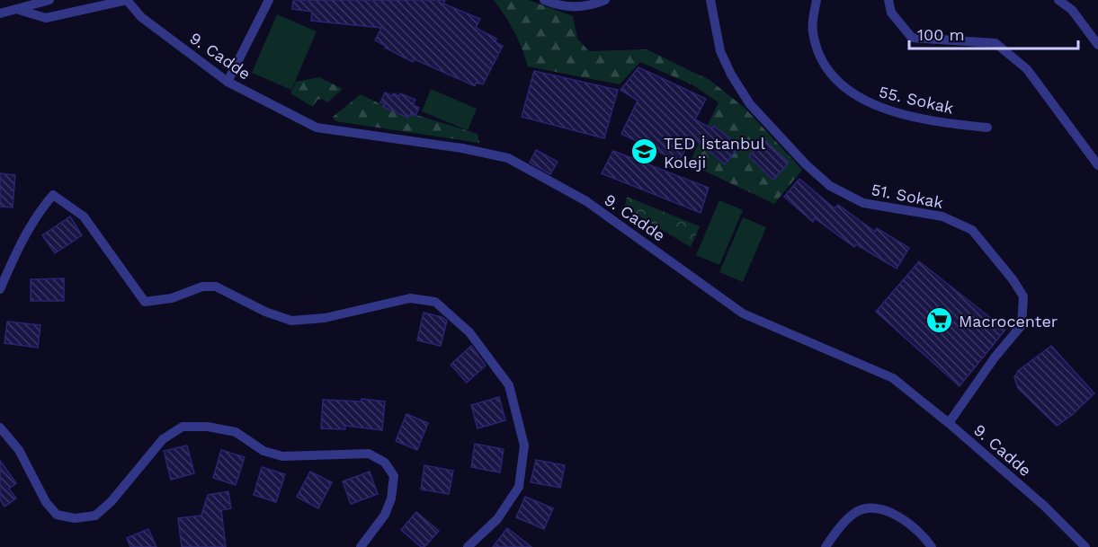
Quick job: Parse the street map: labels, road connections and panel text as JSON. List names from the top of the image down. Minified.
{"streets":{"street":["9. Cadde","55. Sokak","51. Sokak"]},"crossings":[["9. Cadde","51. Sokak"]],"places":{"school or university":["TED İstanbul Koleji"],"supermarket":["Macrocenter"]},"scale_bar":"100 m"}
